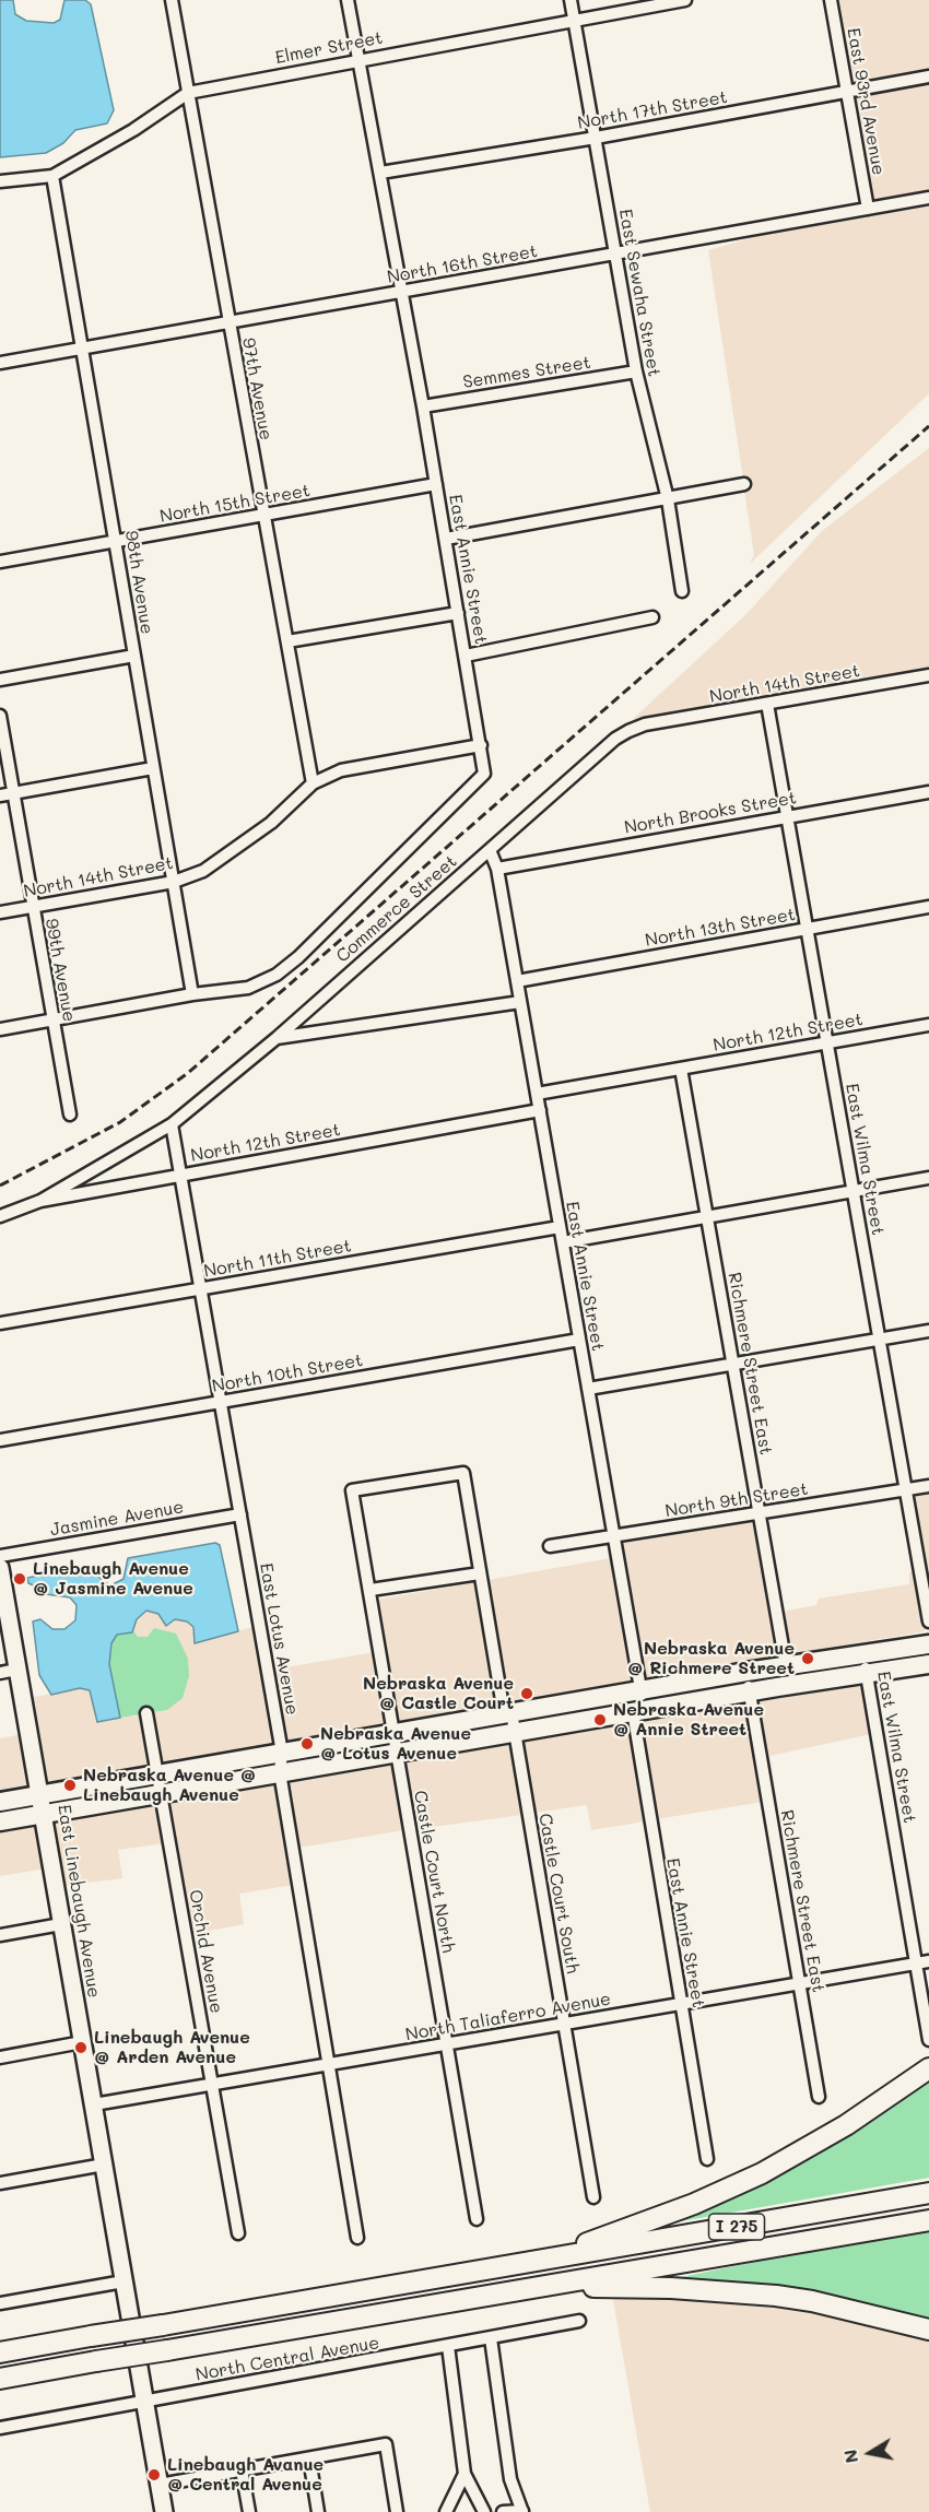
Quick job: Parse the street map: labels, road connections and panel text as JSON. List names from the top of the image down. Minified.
{"streets":{"highway":["I 275"],"street":["Elmer Street","East 93rd Avenue","North 17th Street","North 16th Street","East Sewaha Street","Semmes Street","97th Avenue","North 15th Street","East Annie Street","98th Avenue","North 14th Street","North Brooks Street","Commerce Street","North 13th Street","99th Avenue","North 12th Street","East Wilma Street","North 11th Street","Richmere Street East","North 10th Street","North 9th Street","Jasmine Avenue","East Lotus Avenue","Castle Court North","Castle Court South","East Linebaugh Avenue","Orchid Avenue","North Taliaferro Avenue","North Central Avenue"]},"crossings":[["Elmer Street","East Sewaha Street"],["Elmer Street","97th Avenue"],["Elmer Street","East Annie Street"],["Elmer Street","98th Avenue"],["East 93rd Avenue","North 17th Street"],["East 93rd Avenue","North 16th Street"],["North 17th Street","East Sewaha Street"],["North 17th Street","East Annie Street"],["North 16th Street","East Sewaha Street"],["North 16th Street","97th Avenue"],["North 16th Street","East Annie Street"],["North 16th Street","98th Avenue"],["East Sewaha Street","Semmes Street"],["Semmes Street","East Annie Street"],["97th Avenue","North 15th Street"],["97th Avenue","North 14th Street"],["North 15th Street","East Annie Street"],["North 15th Street","98th Avenue"],["East Annie Street","98th Avenue"],["East Annie Street","North 14th Street"],["East Annie Street","North Brooks Street"],["East Annie Street","Commerce Street"],["East Annie Street","North 13th Street"],["East Annie Street","North 12th Street"],["East Annie Street","North 11th Street"],["East Annie Street","North 10th Street"],["East Annie Street","North 9th Street"],["East Annie Street","North Taliaferro Avenue"],["98th Avenue","North 14th Street"],["North 14th Street","Commerce Street"],["North 14th Street","99th Avenue"],["North 14th Street","East Wilma Street"],["North Brooks Street","East Wilma Street"],["Commerce Street","North 12th Street"],["Commerce Street","East Lotus Avenue"],["North 13th Street","East Wilma Street"],["North 12th Street","East Wilma Street"],["North 12th Street","Richmere Street East"],["North 12th Street","East Lotus Avenue"],["East Wilma Street","North 9th Street"],["East Wilma Street","North Taliaferro Avenue"],["North 11th Street","East Lotus Avenue"],["Richmere Street East","North 9th Street"],["Richmere Street East","North Taliaferro Avenue"],["North 10th Street","East Lotus Avenue"],["Jasmine Avenue","East Lotus Avenue"],["East Lotus Avenue","North Taliaferro Avenue"],["Castle Court North","Castle Court South"],["Castle Court North","North Taliaferro Avenue"],["Castle Court South","North Taliaferro Avenue"],["East Linebaugh Avenue","North Taliaferro Avenue"],["East Linebaugh Avenue","North Central Avenue"],["Orchid Avenue","North Taliaferro Avenue"]],"places":["Linebaugh Avenue @ Jasmine Avenue","Nebraska Avenue @ Richmere Street","Nebraska Avenue @ Castle Court","Nebraska Avenue @ Annie Street","Nebraska Avenue @ Lotus Avenue","Nebraska Avenue @ Linebaugh Avenue","Linebaugh Avenue @ Arden Avenue","Linebaugh Avanue @ Central Avenue"],"north":"left"}
